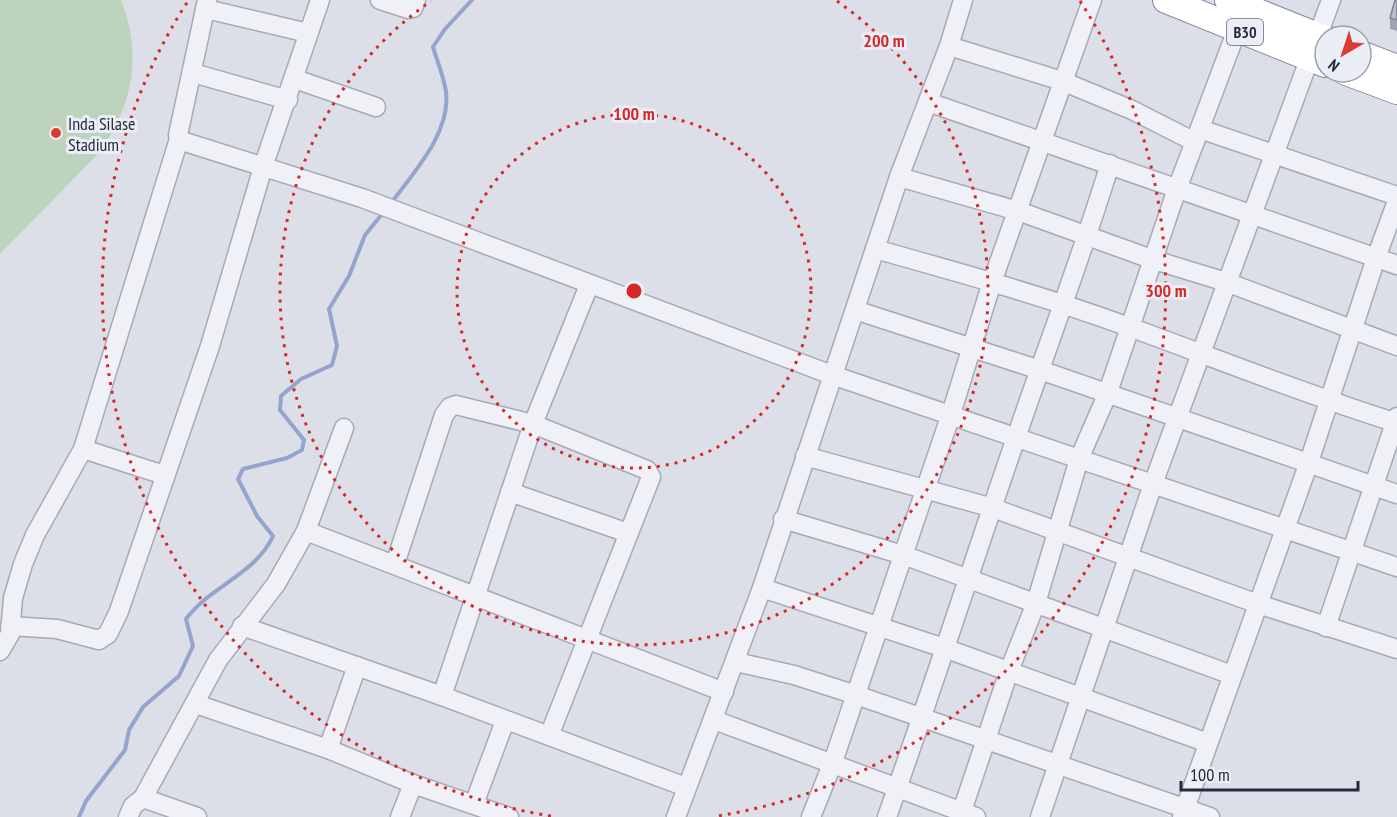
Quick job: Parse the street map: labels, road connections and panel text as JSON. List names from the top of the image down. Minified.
{"streets":{"highway":["B30"]},"places":["Inda Silase Stadium"],"scale_bar":"100 m","north":"bottom left","rings":["200 m","100 m","300 m"]}
